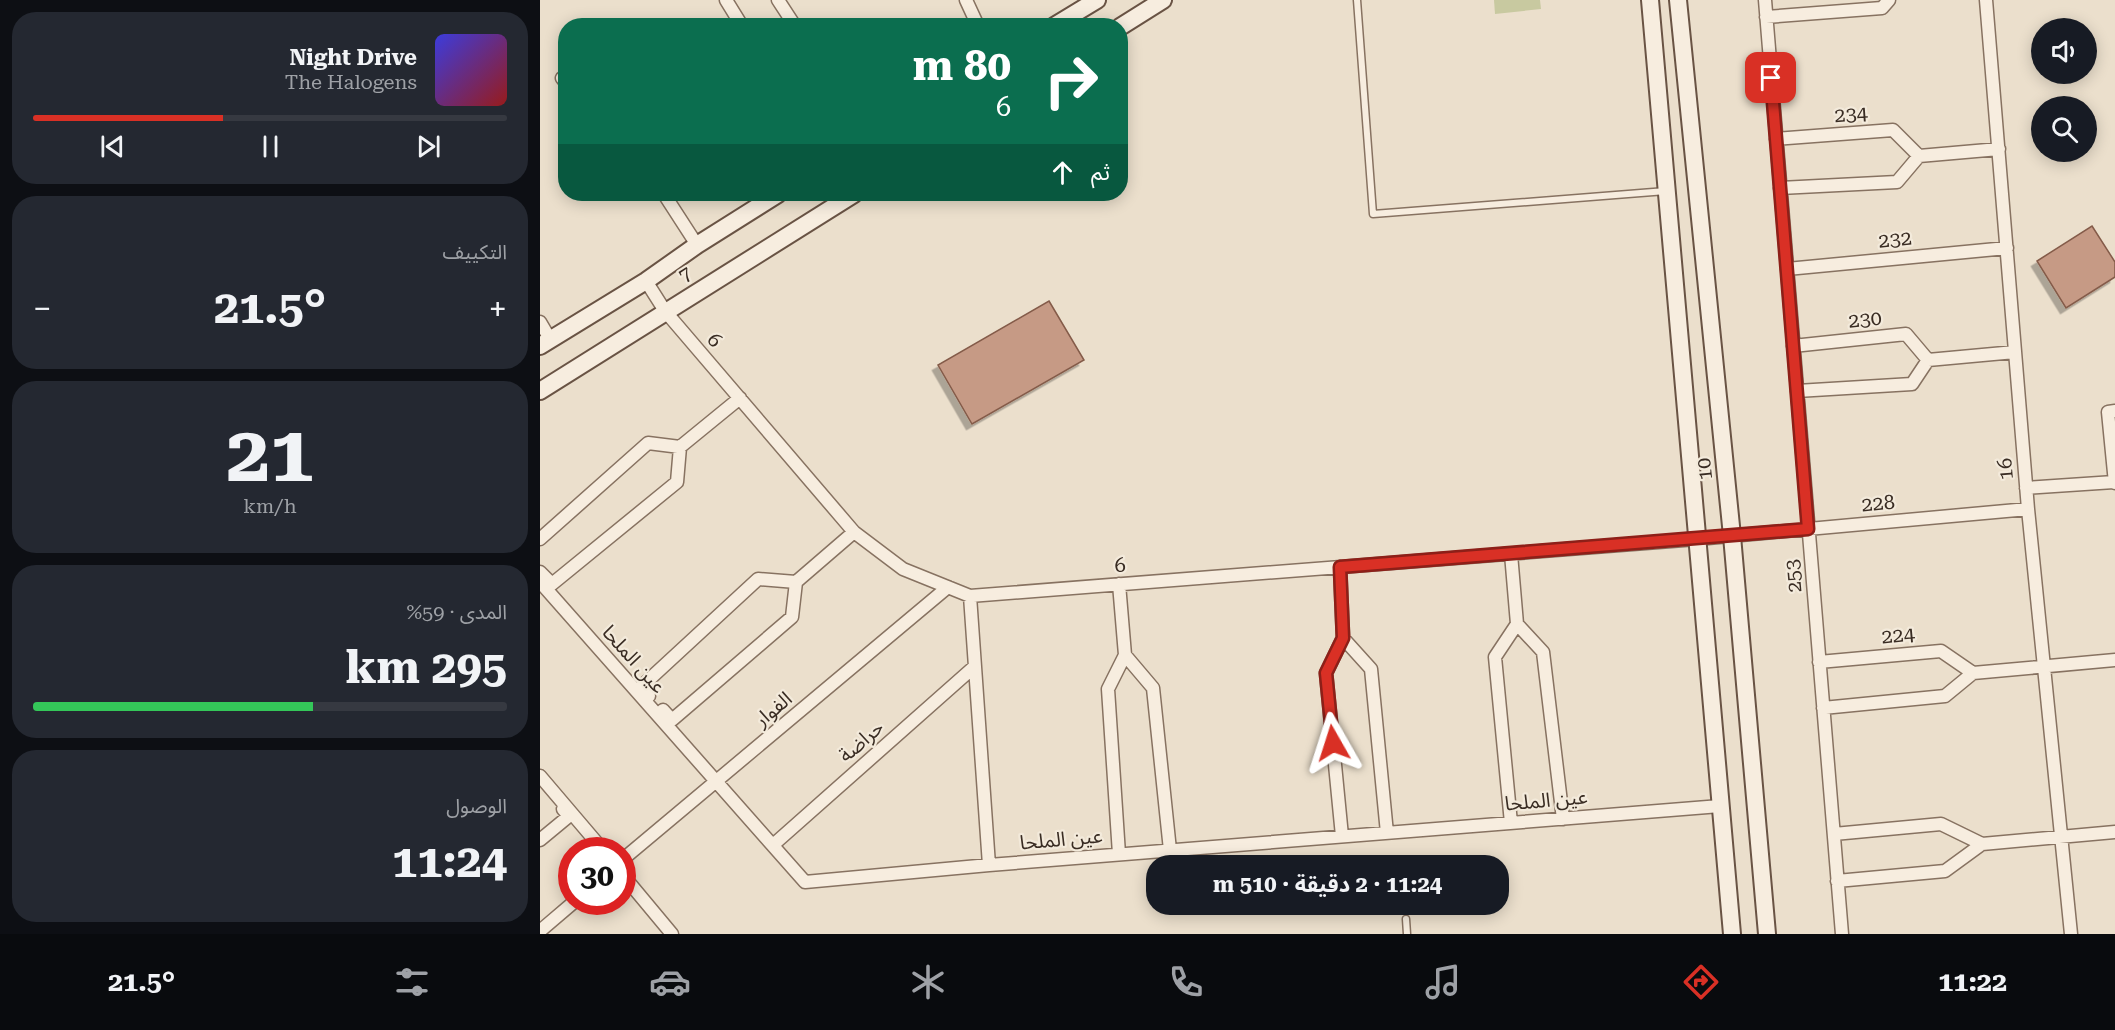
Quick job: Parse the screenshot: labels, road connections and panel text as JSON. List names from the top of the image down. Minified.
{"streets":{"street":["234","232","7","230","6","10","16","228","253","224","عين الملحا","الفوار","حراضة"]},"crossings":[["234","253"],["232","16"],["232","253"],["7","6"],["230","253"],["6","10"],["6","228"],["6","الفوار"],["10","228"],["10","عين الملحا"],["16","228"],["228","253"],["253","224"],["عين الملحا","الفوار"],["عين الملحا","حراضة"]],"page":{"turn":["80 m","6"],"song":["Night Drive","The Halogens"],"then":"ثم","tile":["التكييف",["21","km/h"],["المدى · 59%","295 km"],["الوصول","11:24"]],"heat":["−","21.5°","+"],"limit":"30","trip":"11:24 · 2 دقيقة · 510 m","tabs":["11:22","21.5°"]}}
